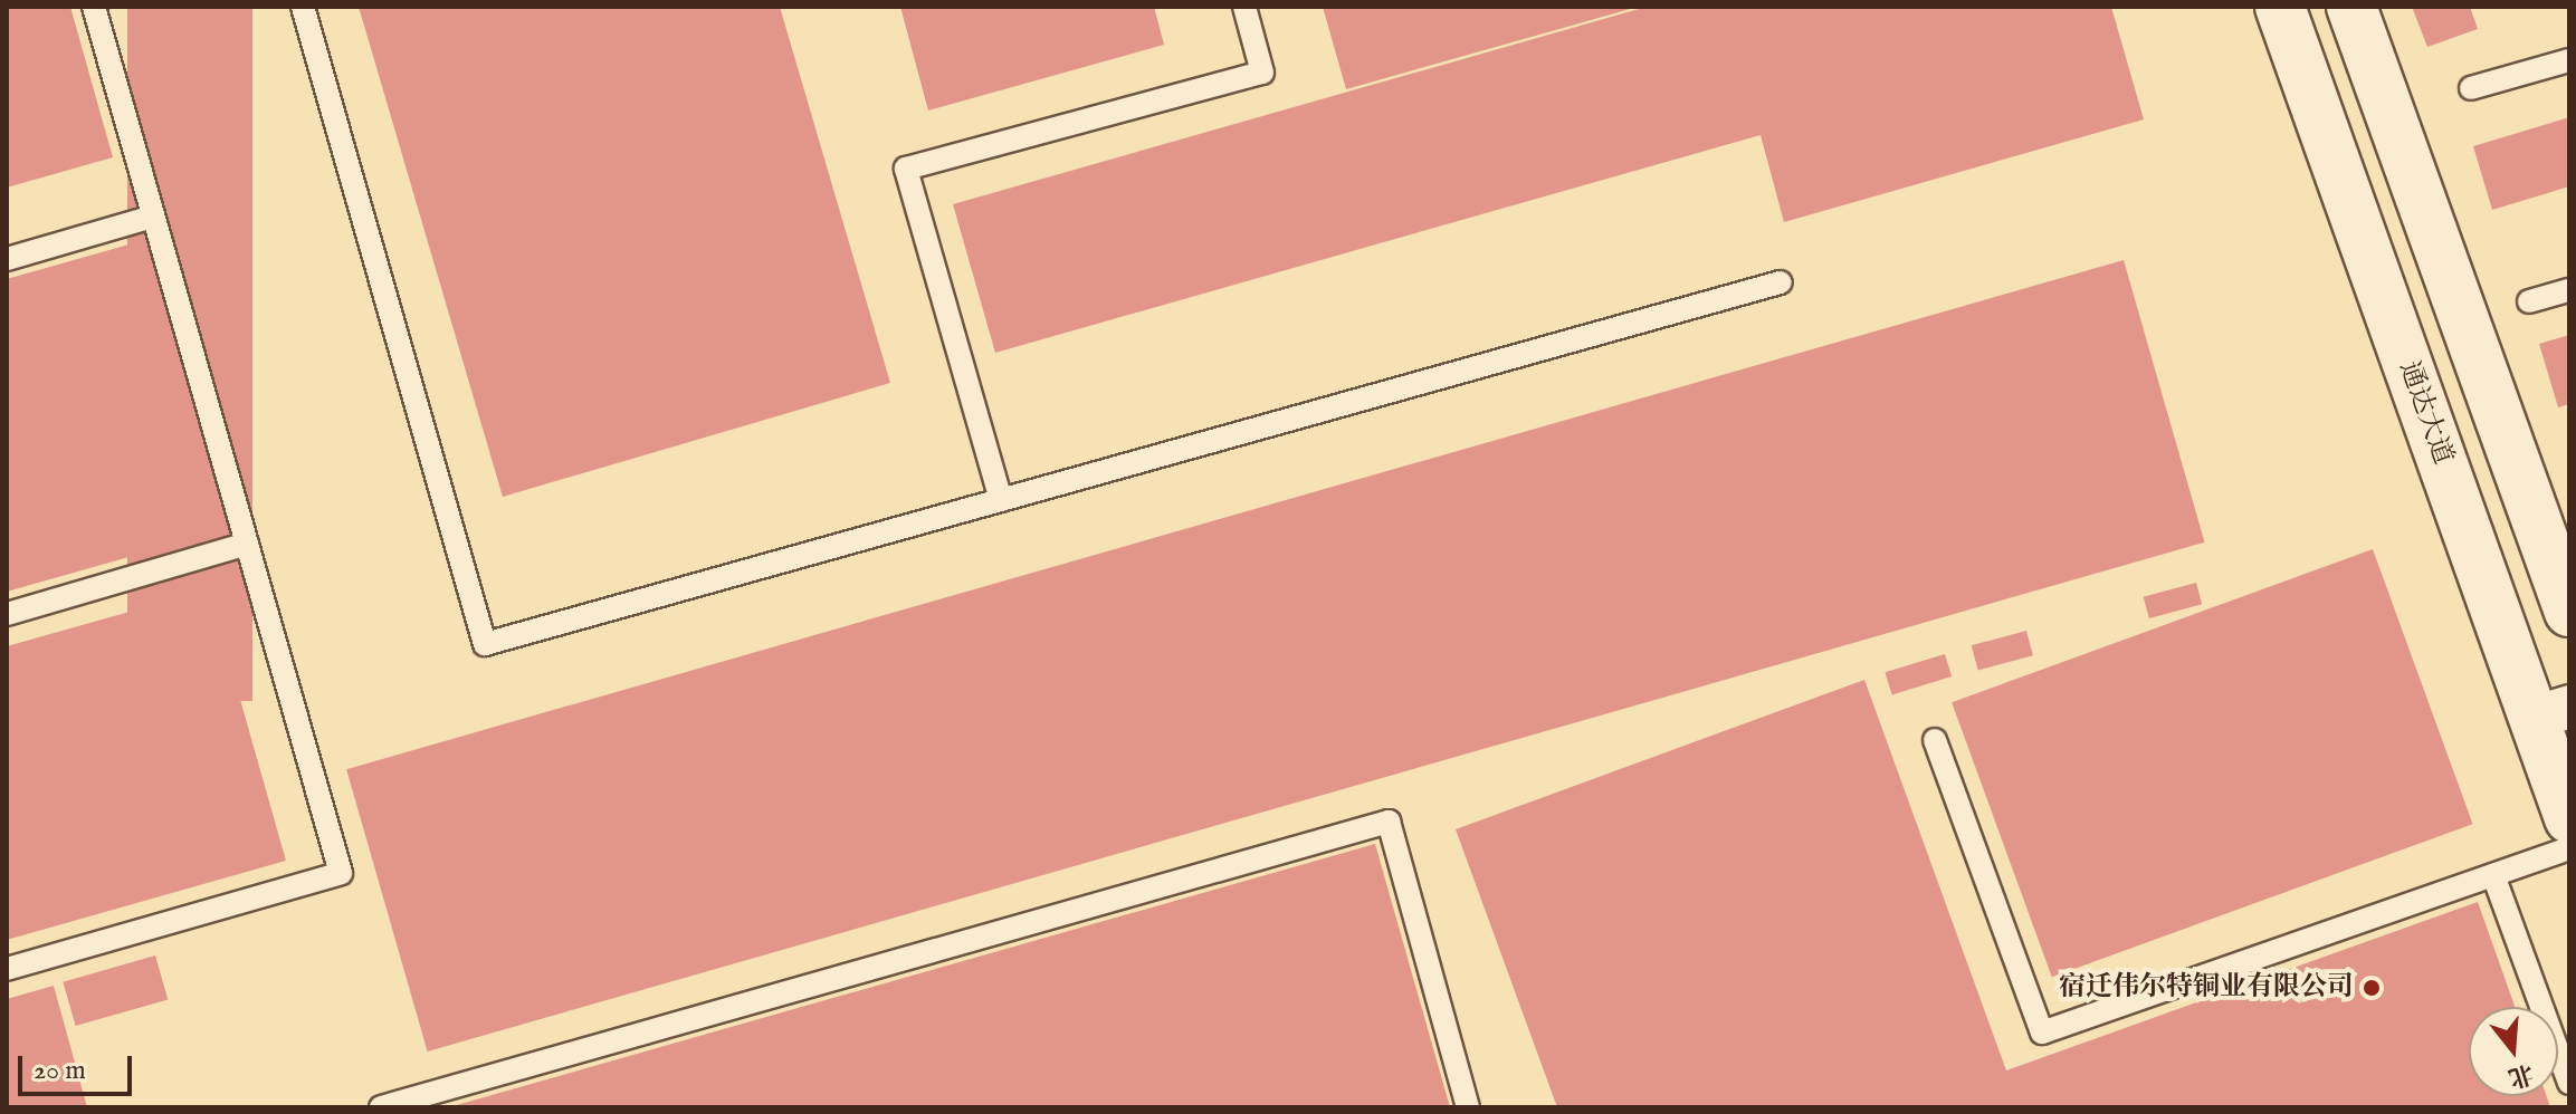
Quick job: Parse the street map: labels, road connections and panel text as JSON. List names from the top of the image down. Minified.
{"streets":{"main road":["通达大道"]},"places":["宿迁伟尔特铜业有限公司"],"scale_bar":"20 m","north":"bottom"}
